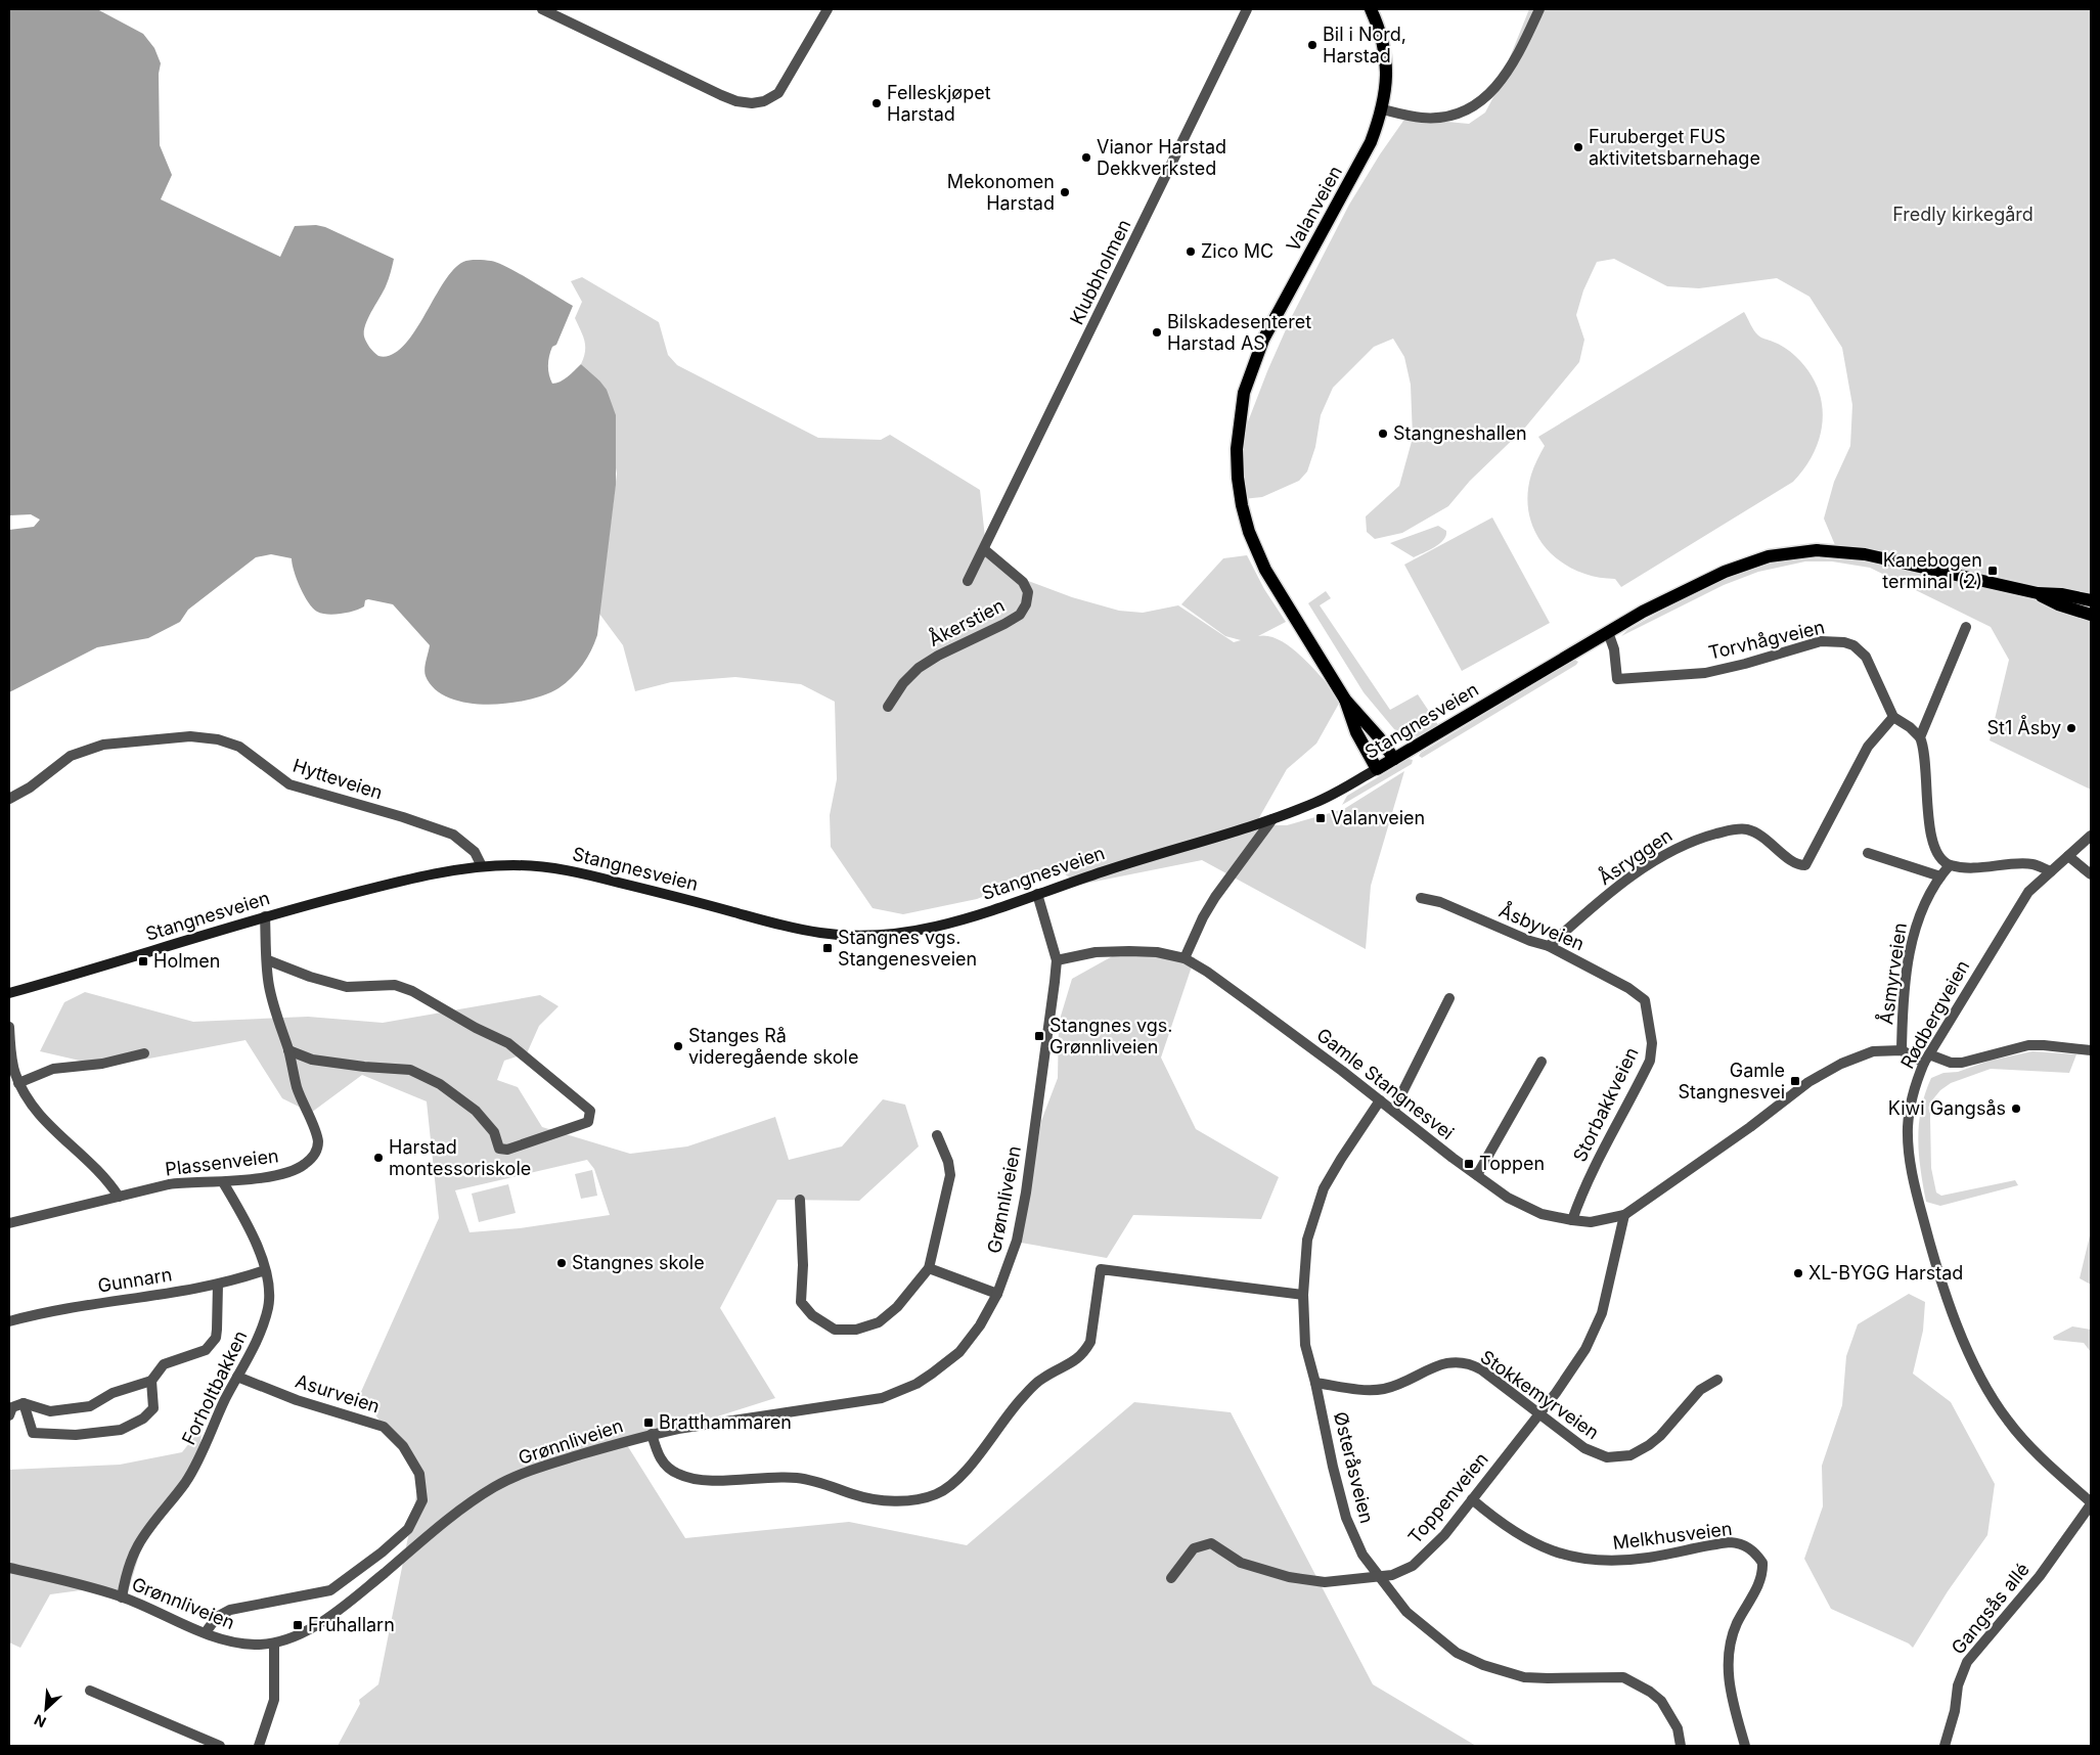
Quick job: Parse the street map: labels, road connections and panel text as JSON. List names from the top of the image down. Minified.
{"streets":{"main road":["Valanveien","Stangnesveien"],"street":["Klubbholmen","Åkerstien","Torvhågveien","Hytteveien","Åsryggen","Åsbyveien","Åsmyrveien","Rødbergveien","Gamle Stangnesvei","Storbakkveien","Plassenveien","Grønnliveien","Gunnarn","Forholtbakken","Asurveien","Stokkemyrveien","Østeråsveien","Toppenveien","Melkhusveien","Gangsås allé"]},"crossings":[["Valanveien","Stangnesveien"],["Klubbholmen","Åkerstien"],["Torvhågveien","Stangnesveien"],["Torvhågveien","Åsryggen"],["Stangnesveien","Hytteveien"],["Stangnesveien","Plassenveien"],["Stangnesveien","Grønnliveien"],["Åsryggen","Åsbyveien"],["Åsbyveien","Storbakkveien"],["Åsmyrveien","Gamle Stangnesvei"],["Rødbergveien","Gangsås allé"],["Gamle Stangnesvei","Storbakkveien"],["Gamle Stangnesvei","Grønnliveien"],["Gamle Stangnesvei","Toppenveien"],["Plassenveien","Forholtbakken"],["Grønnliveien","Forholtbakken"],["Grønnliveien","Asurveien"],["Gunnarn","Forholtbakken"],["Forholtbakken","Asurveien"],["Stokkemyrveien","Østeråsveien"],["Stokkemyrveien","Toppenveien"],["Østeråsveien","Toppenveien"],["Toppenveien","Melkhusveien"]],"parks":["Fredly kirkegård"],"places":{"other":["Bil i Nord, Harstad","Felleskjøpet Harstad","Furuberget FUS aktivitetsbarnehage","Vianor Harstad Dekkverksted","Mekonomen Harstad","Zico MC","Bilskadesenteret Harstad AS","Stangneshallen","St1 Åsby","Stanges Rå videregående skole","Kiwi Gangsås","Harstad montessoriskole","Stangnes skole","XL-BYGG Harstad"],"transit":["Kanebogen terminal (2)","Valanveien","Stangnes vgs. Stangenesveien","Holmen","Stangnes vgs. Grønnliveien","Gamle Stangnesvei","Toppen","Bratthammaren","Fruhallarn"]},"north":"bottom left"}
